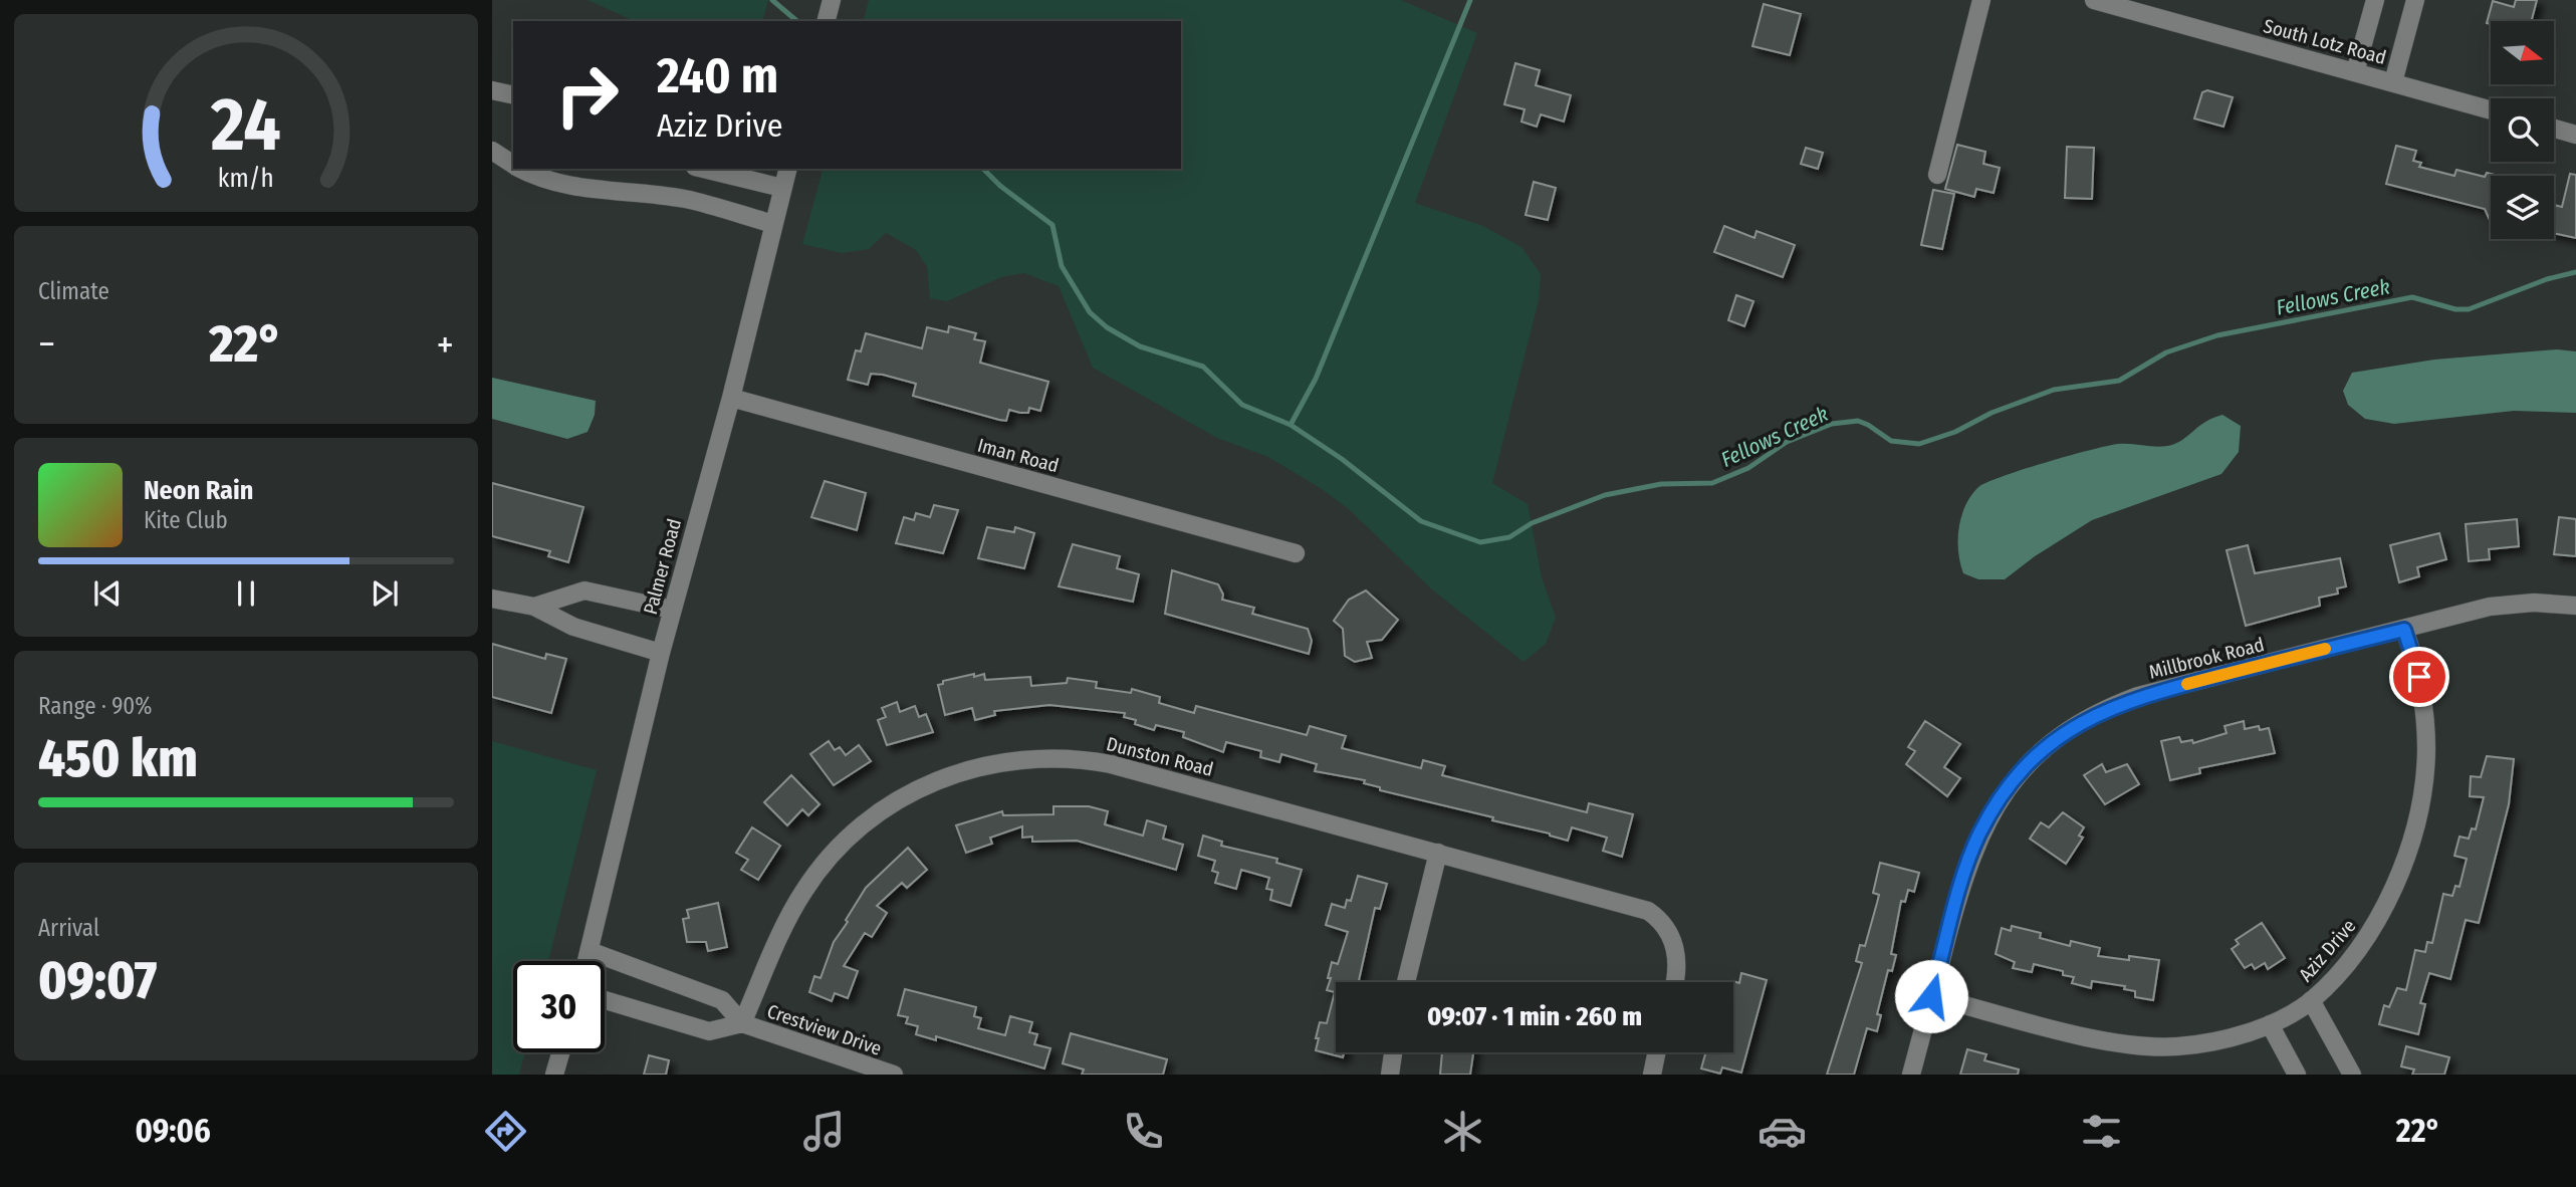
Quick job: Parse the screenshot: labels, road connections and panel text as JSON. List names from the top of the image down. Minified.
{"streets":{"street":["South Lotz Road","Iman Road","Palmer Road","Millbrook Road","Dunston Road","Aziz Drive","Crestview Drive"]},"crossings":[["Iman Road","Palmer Road"],["Palmer Road","Crestview Drive"],["Millbrook Road","Aziz Drive"],["Dunston Road","Crestview Drive"]],"water":["Fellows Creek"],"north":"right","page":{"turn":["240 m","Aziz Drive"],"tile":["Climate",["Range · 90%","450 km"],["Arrival","09:07"]],"heat":["−","22°","+"],"song":["Neon Rain","Kite Club"],"limit":"30","trip":"09:07 · 1 min · 260 m","tabs":["09:06","22°"],"gauge":["24","km/h"]}}
